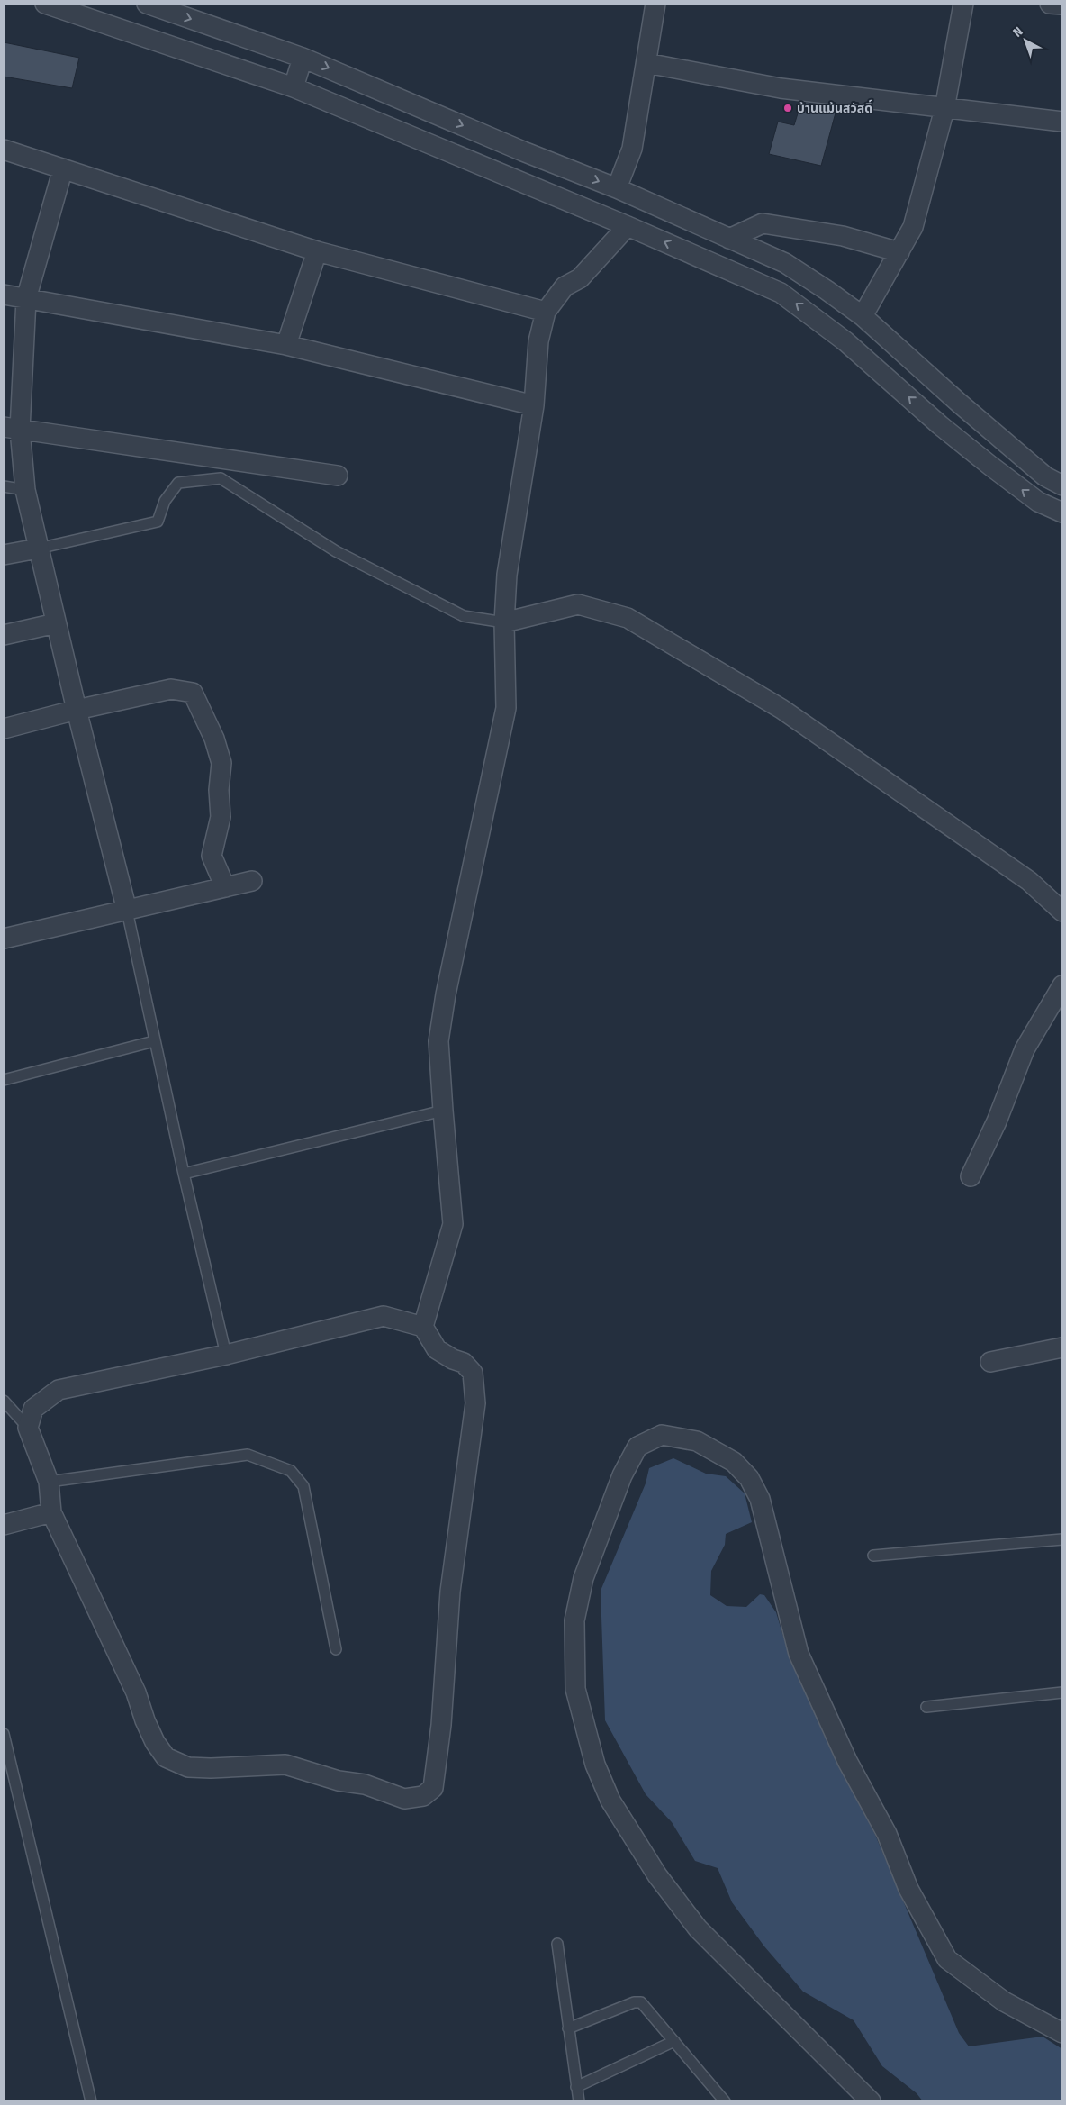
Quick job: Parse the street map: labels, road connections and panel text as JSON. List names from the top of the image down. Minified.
{"places":["บ้านแม้นสวัสดิ์"],"north":"top left"}
